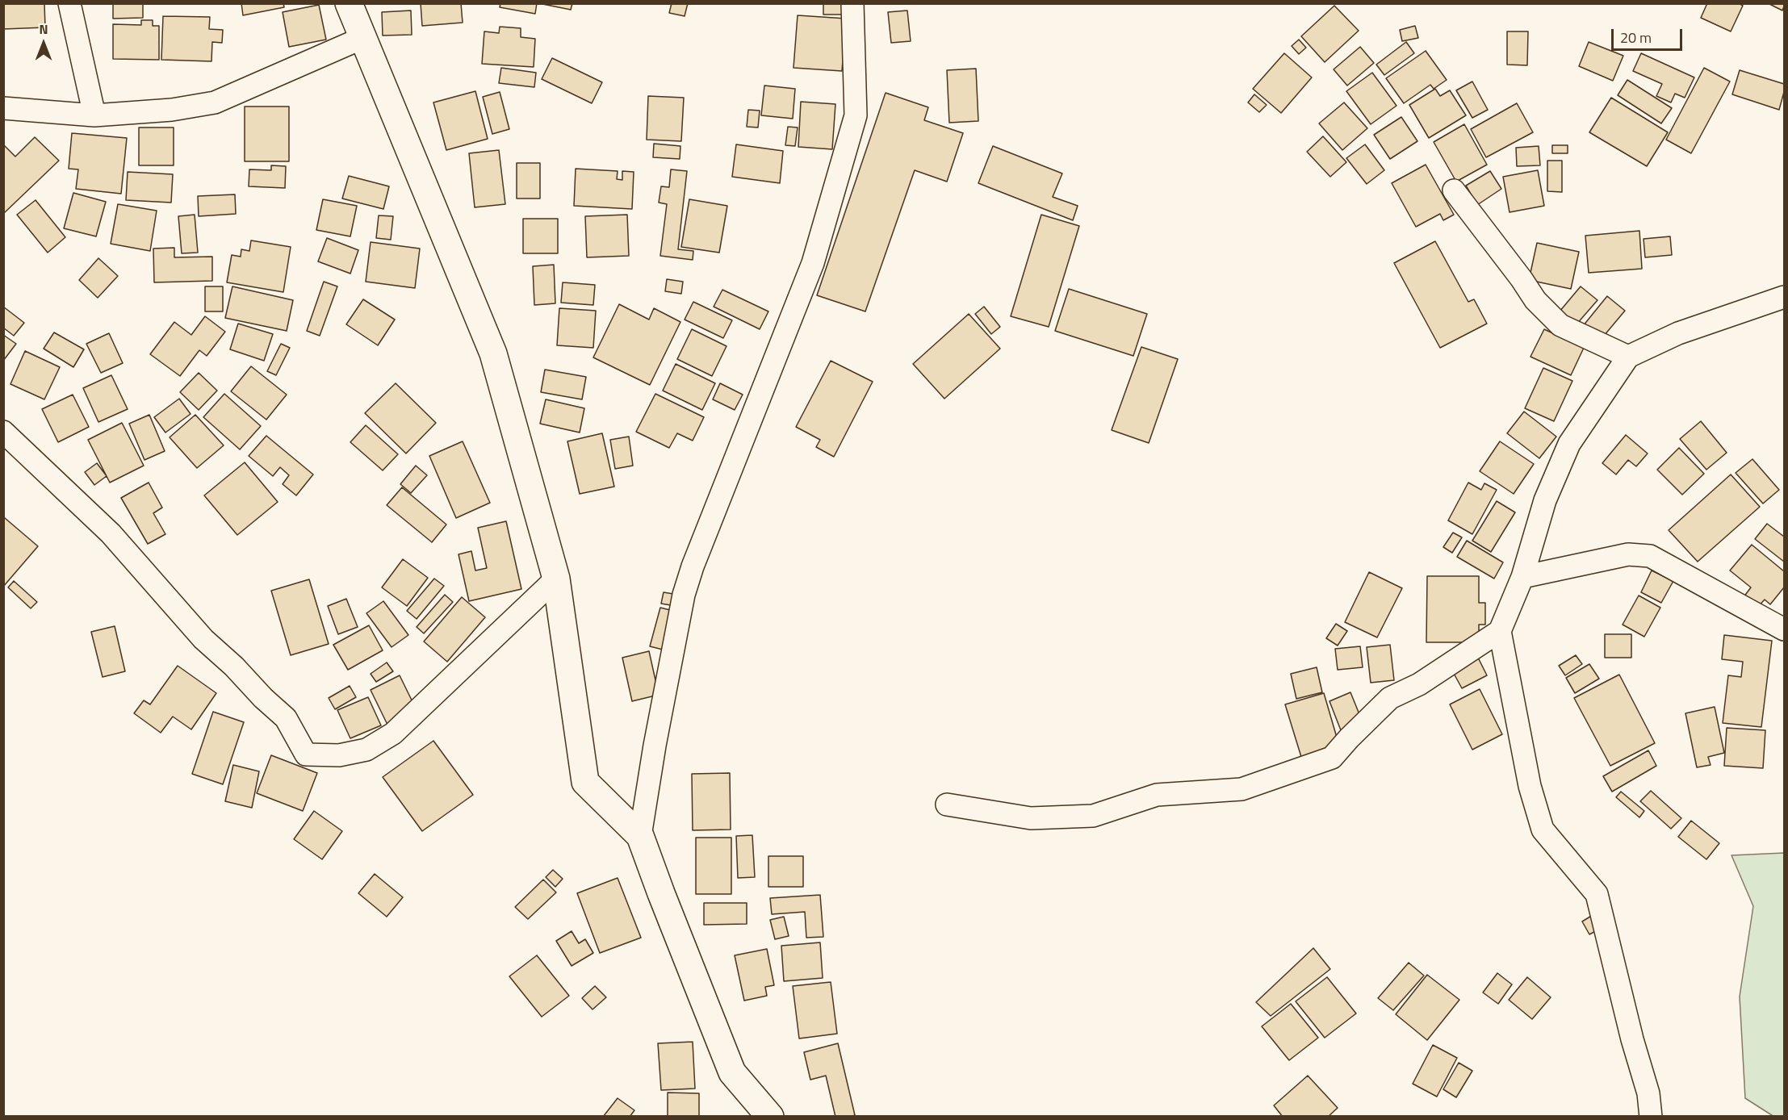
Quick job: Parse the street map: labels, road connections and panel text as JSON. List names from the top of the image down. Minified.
{"scale_bar":"20 m","north":"top"}
